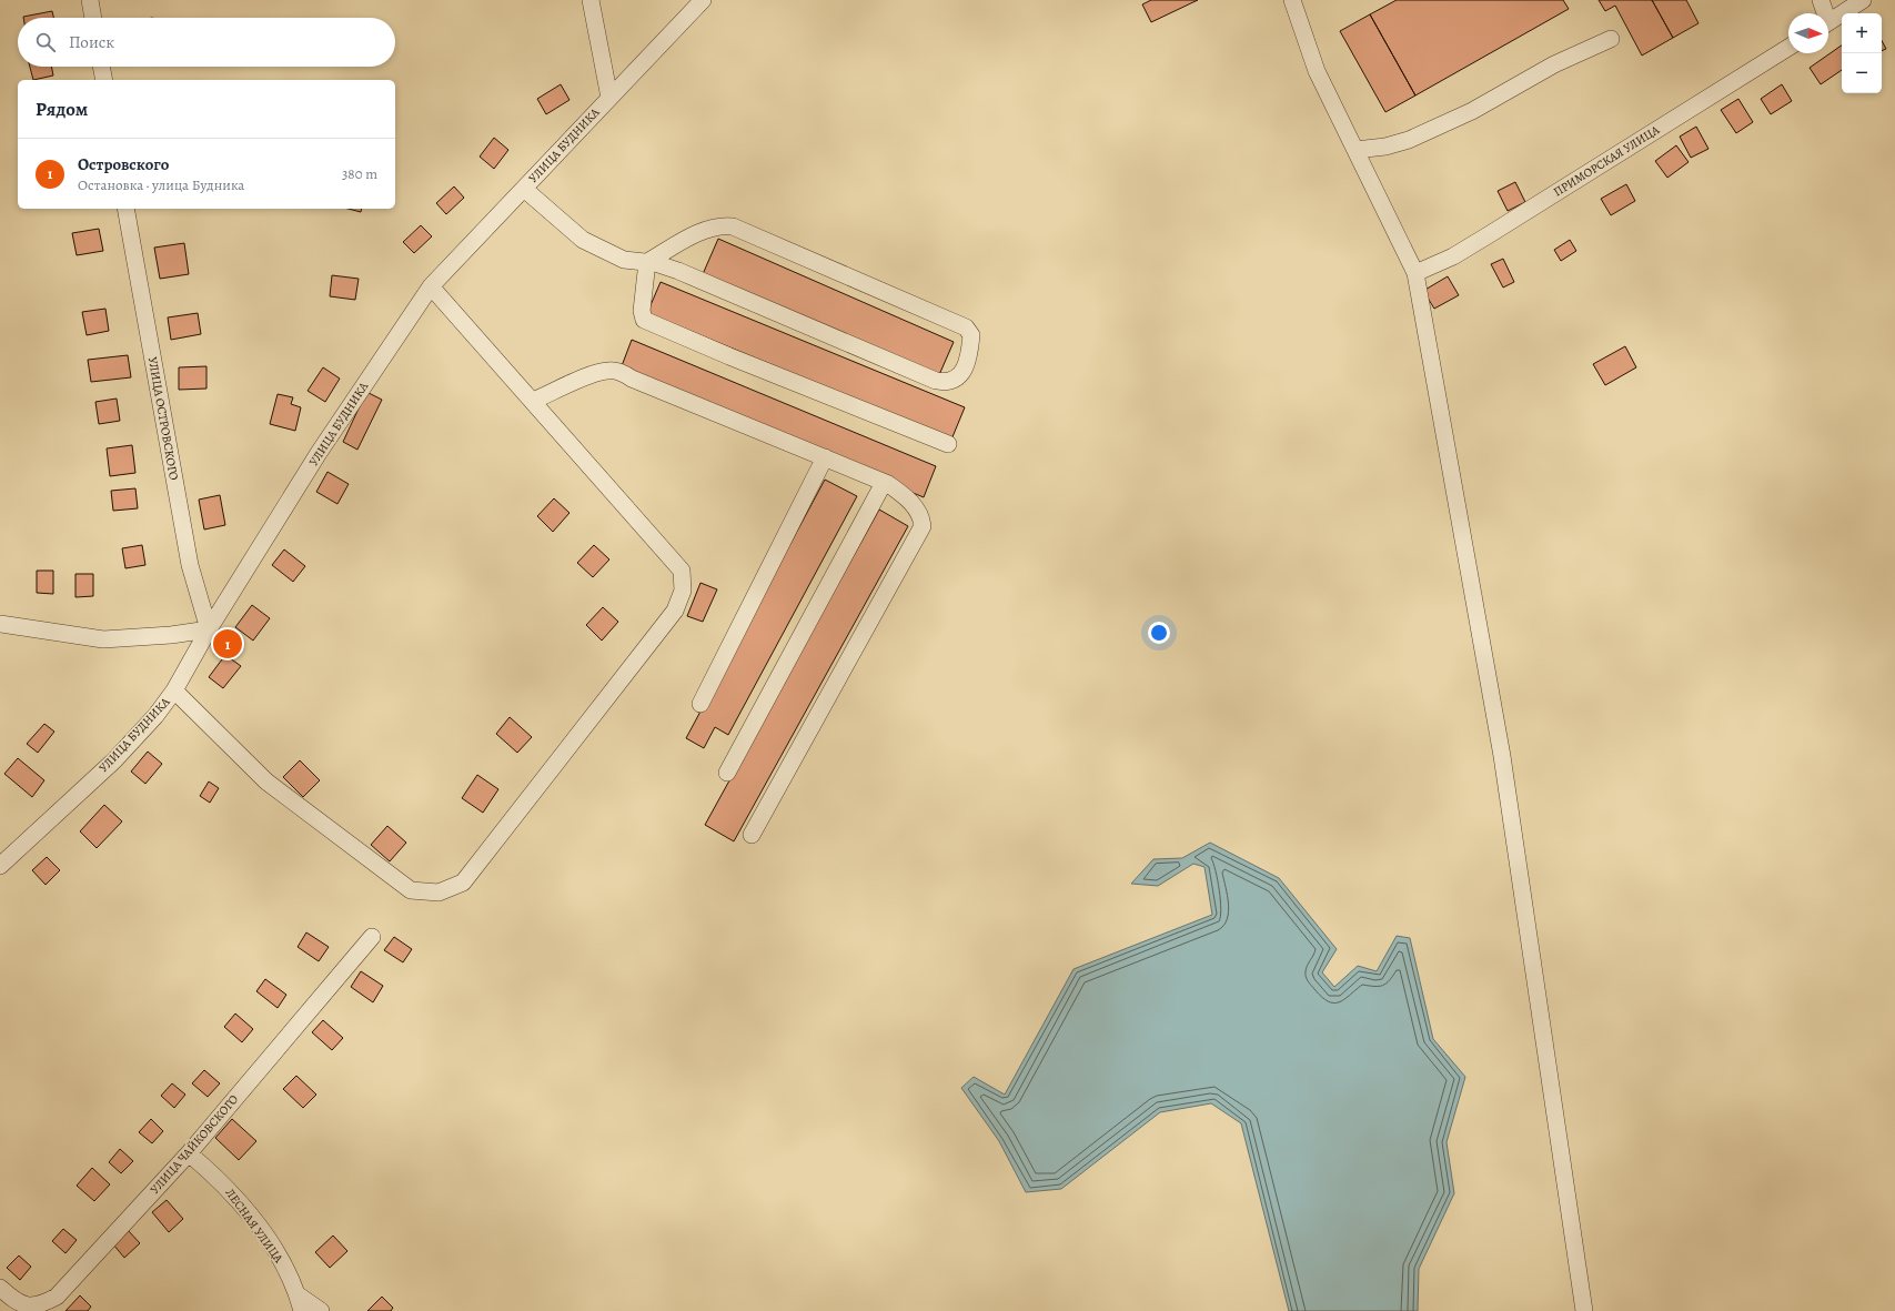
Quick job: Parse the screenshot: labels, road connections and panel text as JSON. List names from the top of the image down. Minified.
{"streets":{"street":["УЛИЦА БУДНИКА","ПРИМОРСКАЯ УЛИЦА","УЛИЦА ОСТРОВСКОГО","УЛИЦА ЧАЙКОВСКОГО","ЛЕСНАЯ УЛИЦА"]},"crossings":[["УЛИЦА БУДНИКА","УЛИЦА ОСТРОВСКОГО"],["УЛИЦА ЧАЙКОВСКОГО","ЛЕСНАЯ УЛИЦА"]],"north":"right","page":{"map_buttons":["+","−"],"search":"Поиск","heading":"Рядом","list":[{"mark":"1","name":"Островского","note":"Остановка · улица Будника","value":"380 m"}],"pins":"1"}}
